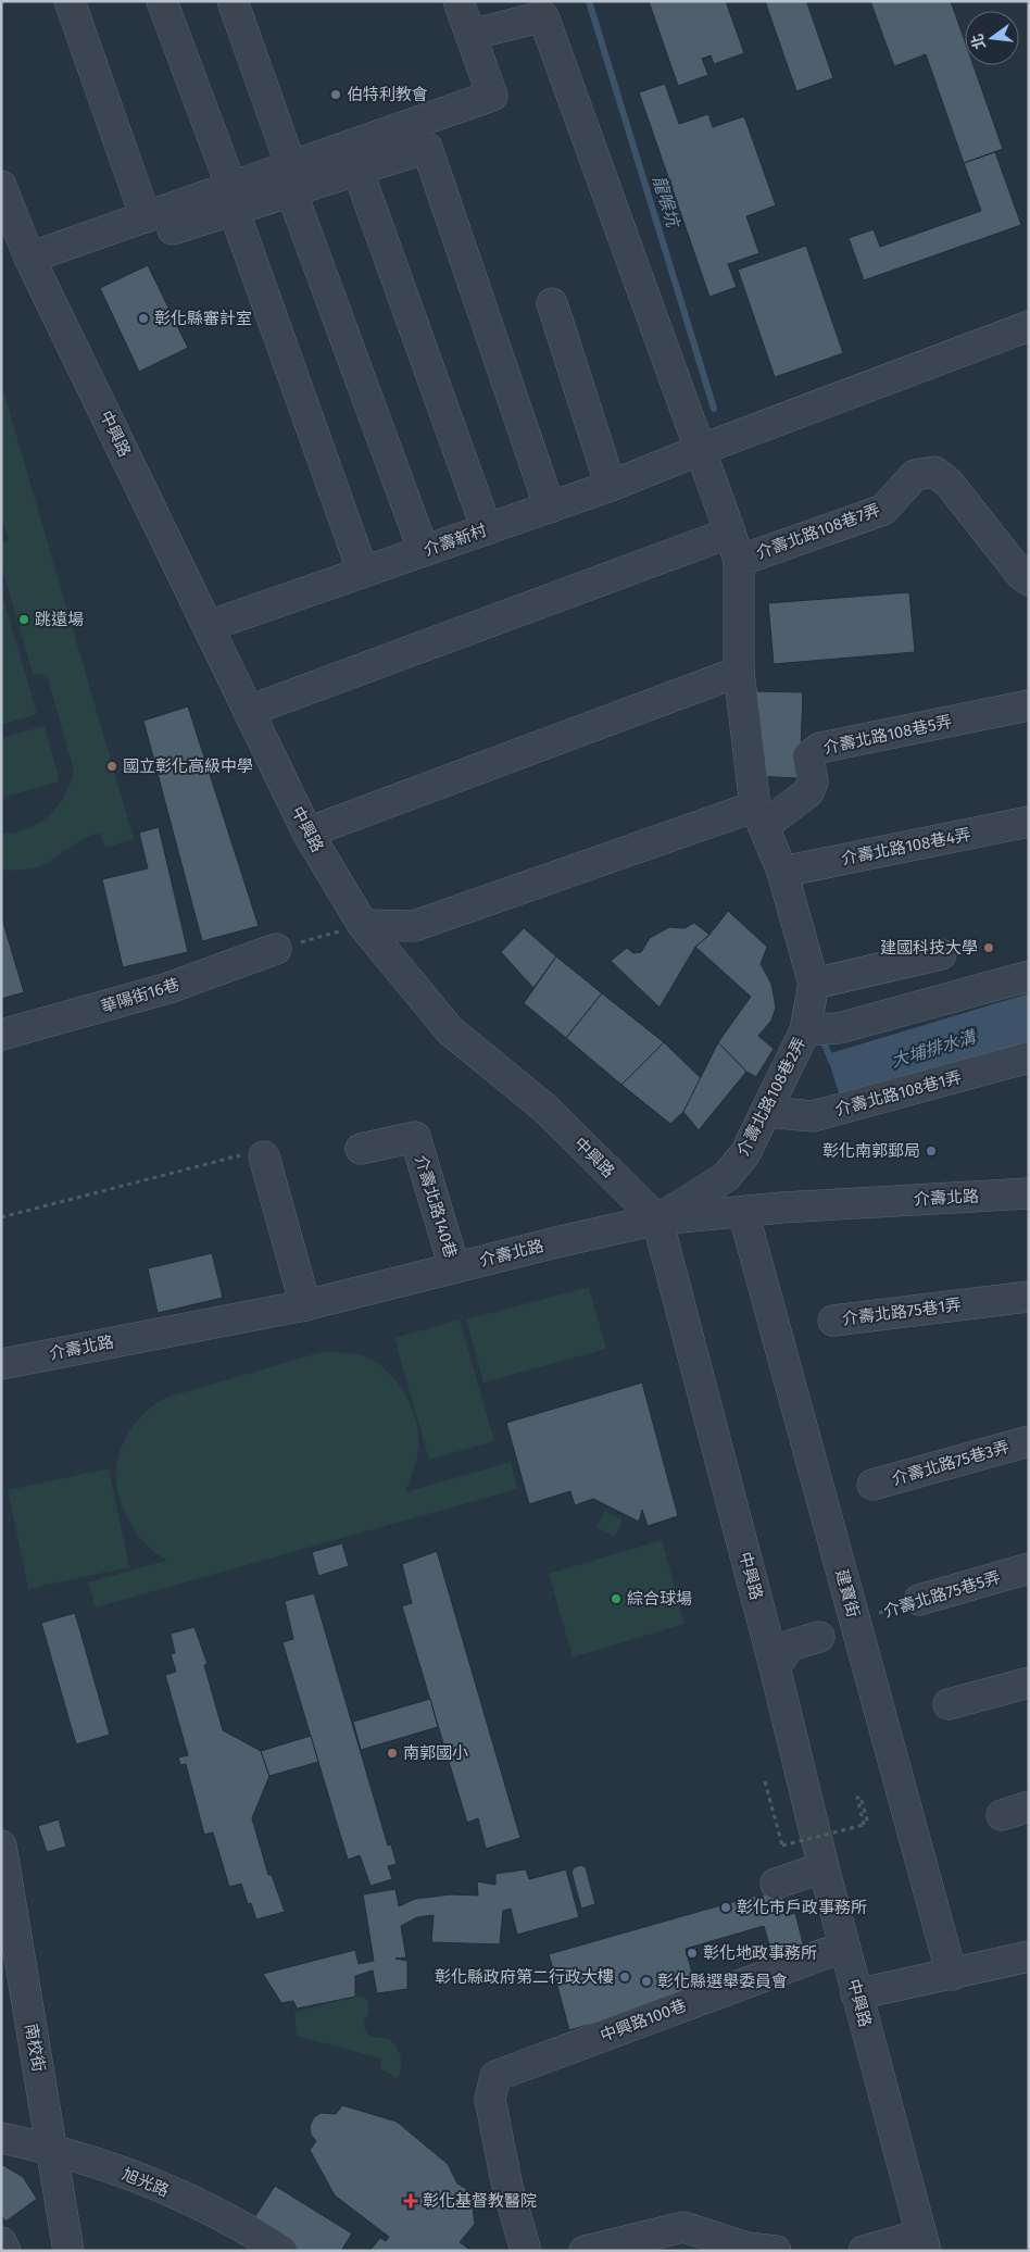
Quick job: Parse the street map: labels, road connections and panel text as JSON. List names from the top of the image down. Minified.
{"streets":{"street":["中興路","介壽北路108巷7弄","介壽新村","介壽北路108巷5弄","介壽北路108巷4弄","華陽街16巷","介壽北路108巷1弄","介壽北路108巷2弄","介壽北路","介壽北路140巷","介壽北路75巷1弄","介壽北路75巷3弄","建寶街","介壽北路75巷5弄","中興路100巷","南校街","旭光路"]},"crossings":[["中興路","介壽新村"],["中興路","介壽北路108巷2弄"],["中興路","介壽北路"],["中興路","中興路100巷"],["介壽北路108巷1弄","介壽北路108巷2弄"],["介壽北路108巷2弄","介壽北路"],["介壽北路","介壽北路140巷"],["介壽北路","建寶街"],["建寶街","介壽北路75巷5弄"],["南校街","旭光路"]],"water":["龍喉坑","大埔排水溝"],"places":{"other":["伯特利教會","彰化縣審計室","跳遠場","國立彰化高級中學","建國科技大學","彰化南郭郵局","綜合球場","南郭國小","彰化市戶政事務所","彰化地政事務所","彰化縣政府第二行政大樓","彰化縣選舉委員會"],"health":["彰化基督教醫院"]},"north":"left"}
